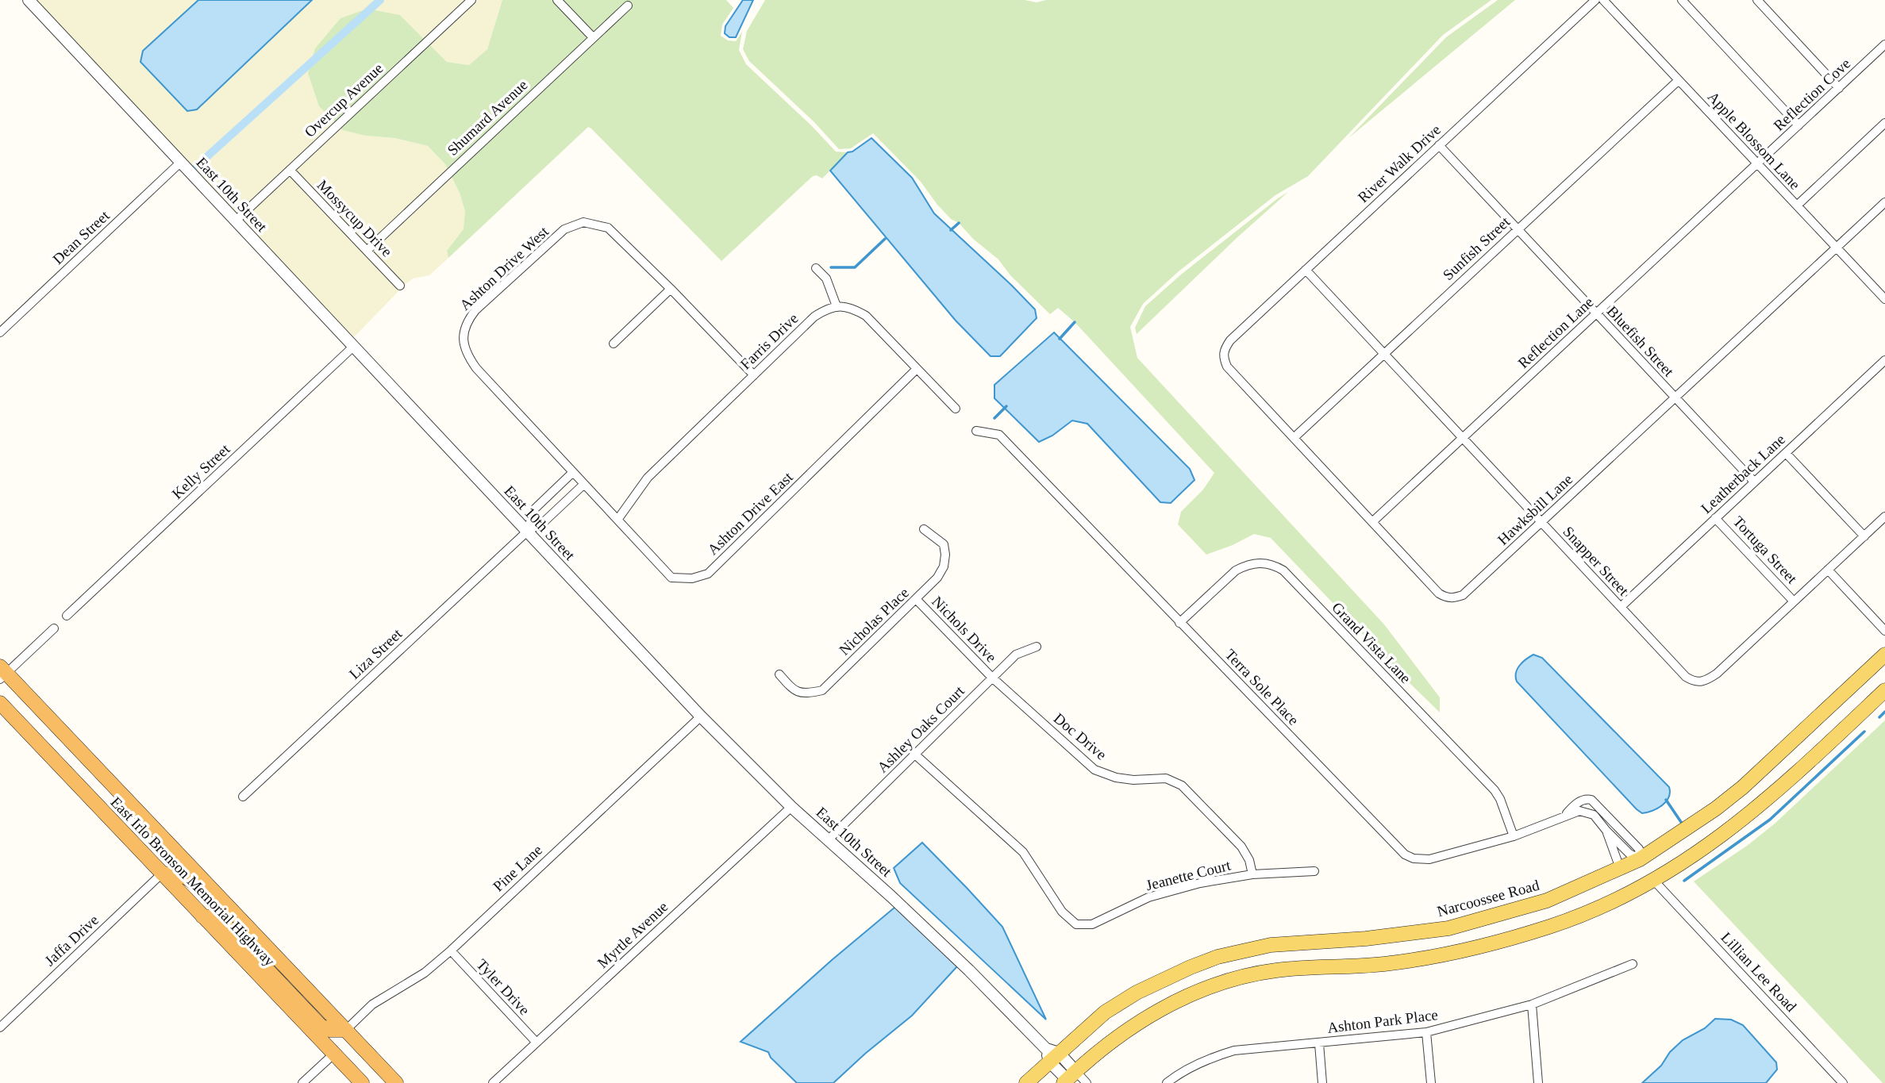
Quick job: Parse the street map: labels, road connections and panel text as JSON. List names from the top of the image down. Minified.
{"streets":{"highway":["East Irlo Bronson Memorial Highway"],"main road":["Narcoossee Road"],"street":["Reflection Cove","Overcup Avenue","Shumard Avenue","Apple Blossom Lane","River Walk Drive","East 10th Street","Mossycup Drive","Dean Street","Sunfish Street","Ashton Drive West","Reflection Lane","Farris Drive","Bluefish Street","Kelly Street","Leatherback Lane","Hawksbill Lane","Ashton Drive East","Tortuga Street","Snapper Street","Nicholas Place","Nichols Drive","Grand Vista Lane","Liza Street","Terra Sole Place","Ashley Oaks Court","Doc Drive","Pine Lane","Jeanette Court","Myrtle Avenue","Jaffa Drive","Lillian Lee Road","Tyler Drive","Ashton Park Place"]},"crossings":[["Reflection Cove","Apple Blossom Lane"],["Reflection Cove","Reflection Lane"],["Overcup Avenue","East 10th Street"],["Overcup Avenue","Mossycup Drive"],["Shumard Avenue","Mossycup Drive"],["Apple Blossom Lane","Sunfish Street"],["Apple Blossom Lane","Reflection Lane"],["Apple Blossom Lane","Hawksbill Lane"],["River Walk Drive","Bluefish Street"],["River Walk Drive","Hawksbill Lane"],["River Walk Drive","Snapper Street"],["East 10th Street","Dean Street"],["East 10th Street","Kelly Street"],["East 10th Street","Liza Street"],["East 10th Street","Ashley Oaks Court"],["East 10th Street","Pine Lane"],["East 10th Street","Narcoossee Road"],["East 10th Street","Myrtle Avenue"],["Sunfish Street","Bluefish Street"],["Sunfish Street","Hawksbill Lane"],["Sunfish Street","Snapper Street"],["Ashton Drive West","Farris Drive"],["Ashton Drive West","Ashton Drive East"],["Reflection Lane","Bluefish Street"],["Reflection Lane","Hawksbill Lane"],["Reflection Lane","Snapper Street"],["Farris Drive","Ashton Drive East"],["Bluefish Street","Leatherback Lane"],["Bluefish Street","Hawksbill Lane"],["Leatherback Lane","Tortuga Street"],["Leatherback Lane","Snapper Street"],["Hawksbill Lane","Snapper Street"],["Ashton Drive East","Liza Street"],["Tortuga Street","Snapper Street"],["Nicholas Place","Nichols Drive"],["Nichols Drive","Ashley Oaks Court"],["Nichols Drive","Doc Drive"],["Grand Vista Lane","Terra Sole Place"],["Terra Sole Place","Narcoossee Road"],["Ashley Oaks Court","Doc Drive"],["Ashley Oaks Court","Jeanette Court"],["Doc Drive","Jeanette Court"],["Pine Lane","East Irlo Bronson Memorial Highway"],["Pine Lane","Tyler Drive"],["East Irlo Bronson Memorial Highway","Jaffa Drive"],["Myrtle Avenue","Tyler Drive"]]}
